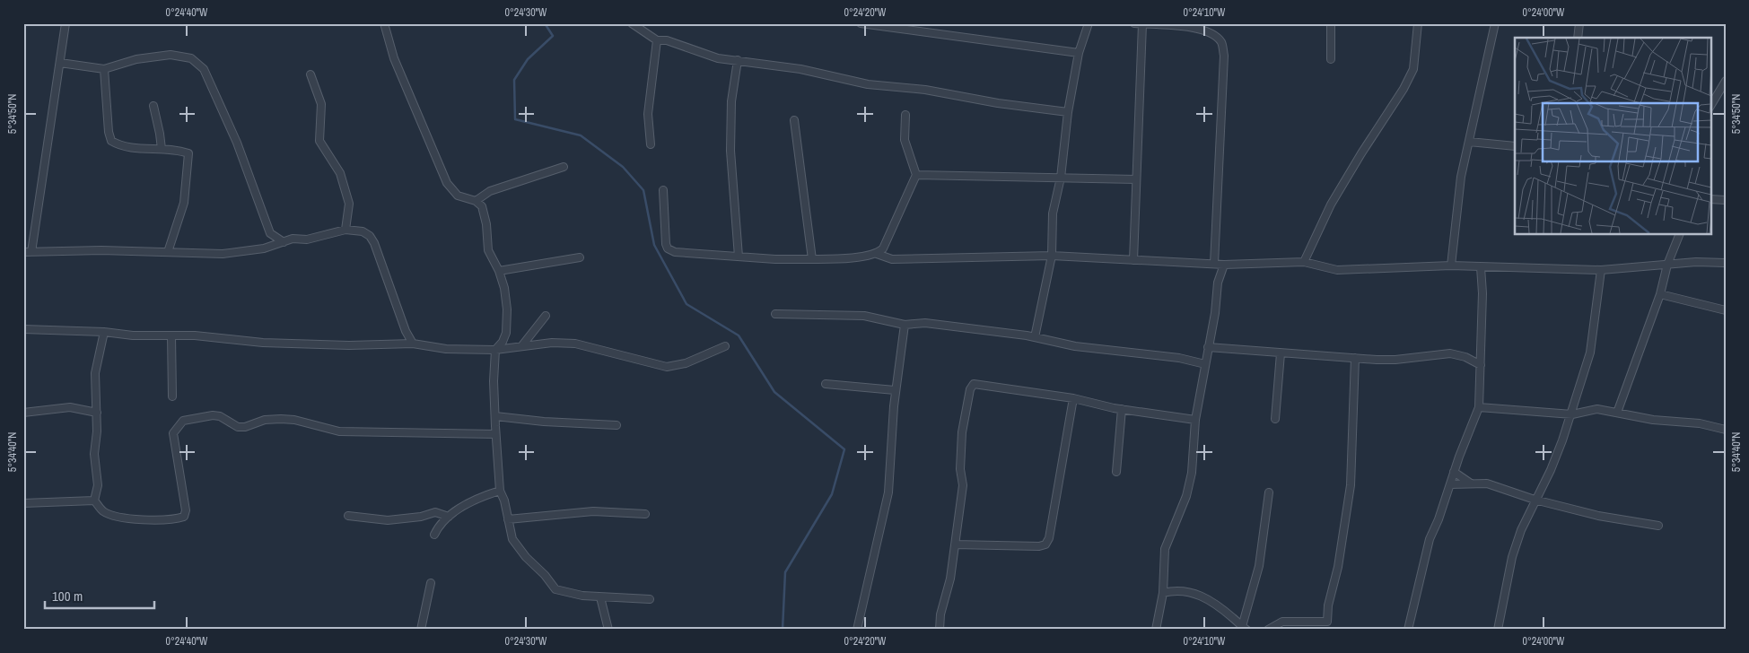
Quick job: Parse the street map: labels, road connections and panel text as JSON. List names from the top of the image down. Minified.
{"scale_bar":"100 m","coordinates":["0°24'40\"W","0°24'30\"W","0°24'20\"W","0°24'10\"W","0°24'00\"W","5°34'50\"N","5°34'40\"N"]}
